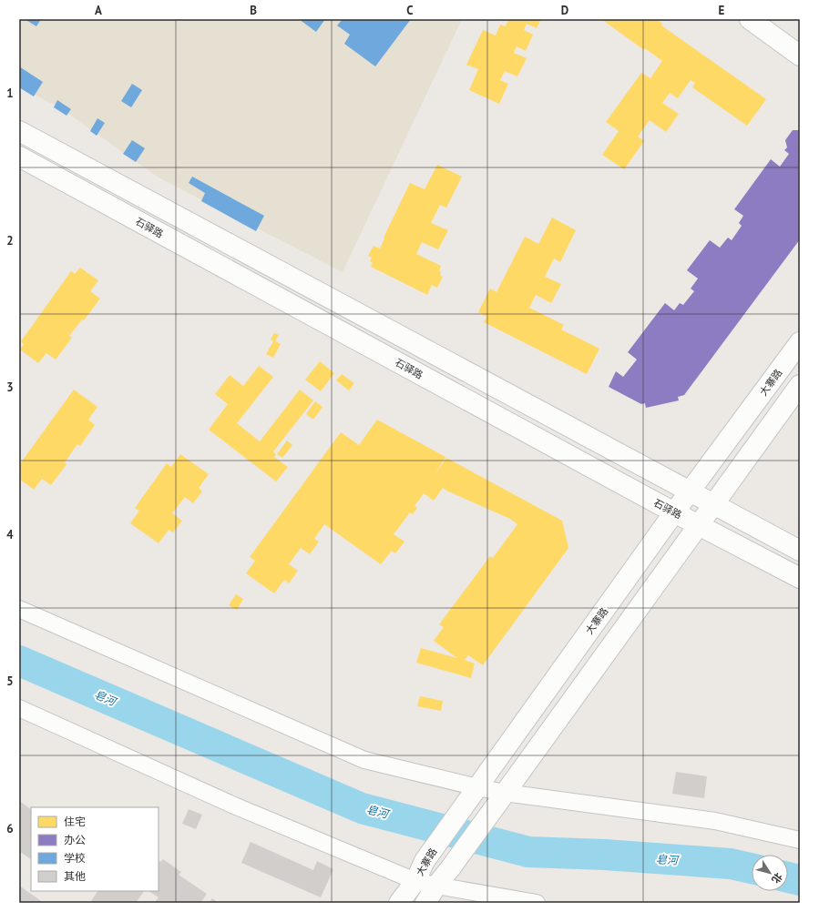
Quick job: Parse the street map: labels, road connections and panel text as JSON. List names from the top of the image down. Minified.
{"streets":{"street":["石驿路","大寨路"]},"crossings":[["石驿路","大寨路"]],"water":["皂河"],"legend":["住宅","办公","学校","其他"],"north":"bottom right","grid":{"columns":["A","B","C","D","E"],"rows":["1","2","3","4","5","6"]}}
